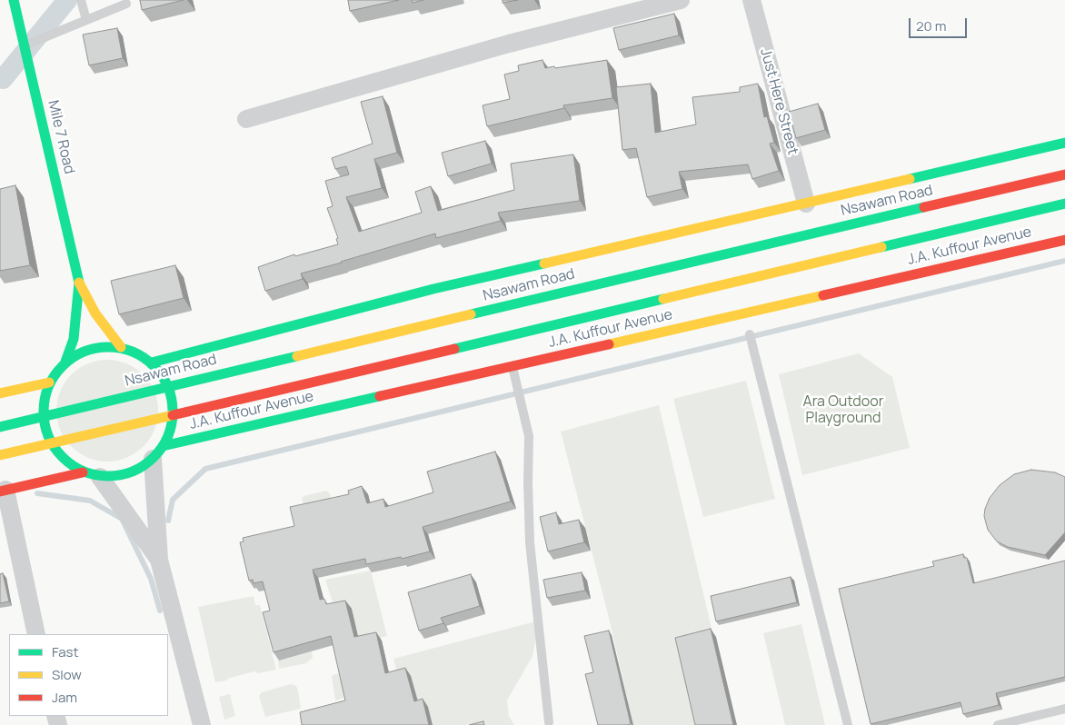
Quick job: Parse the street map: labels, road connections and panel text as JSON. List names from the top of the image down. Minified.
{"streets":{"main road":["Mile 7 Road","Nsawam Road","J.A. Kuffour Avenue"],"street":["Just Here Street"]},"parks":["Ara Outdoor Playground"],"legend":["Fast","Slow","Jam"],"scale_bar":"20 m"}
